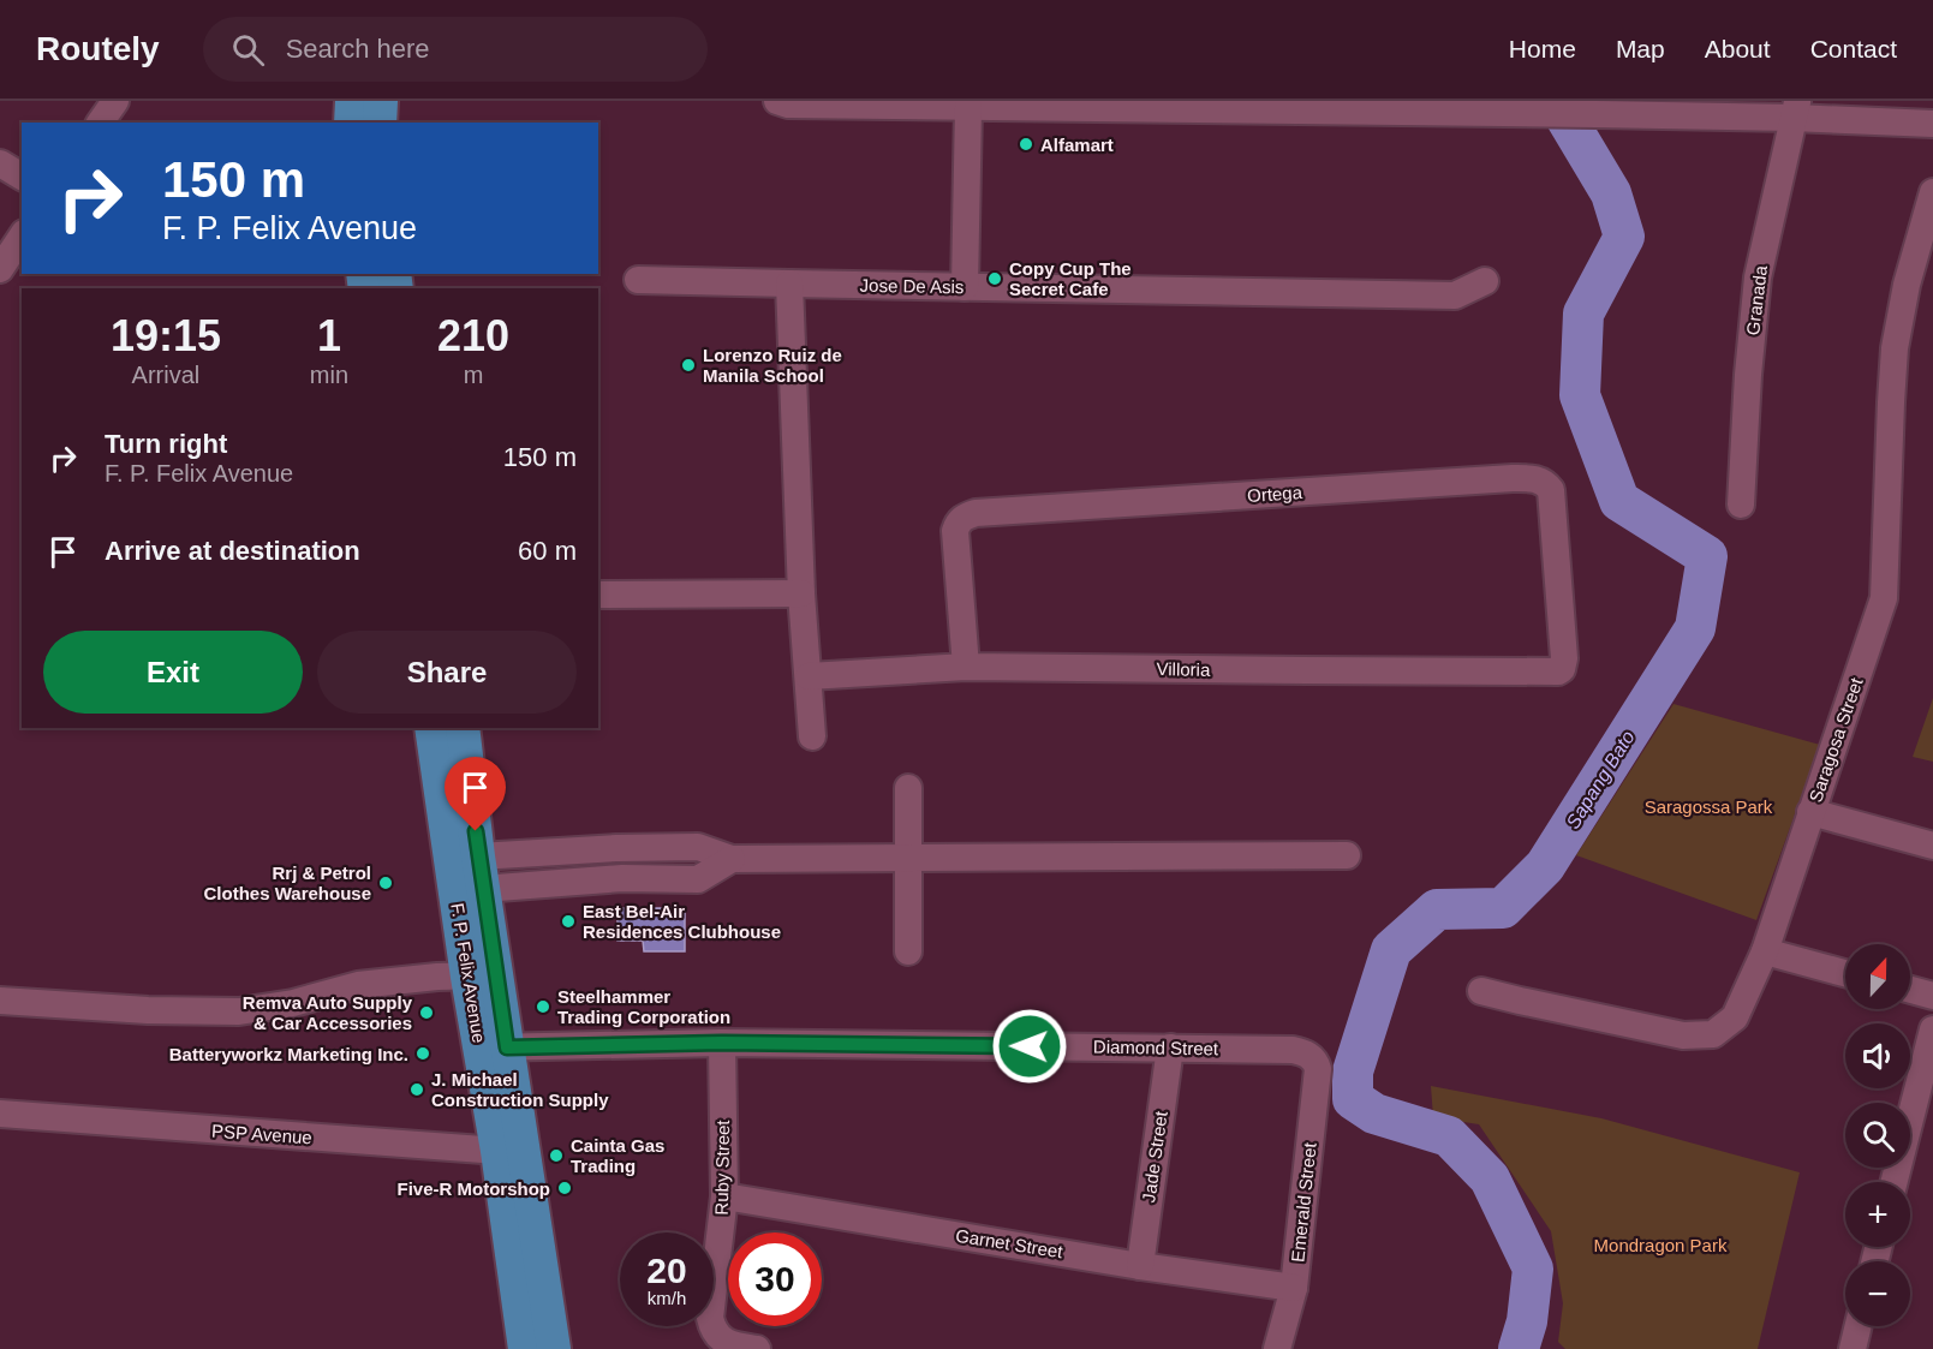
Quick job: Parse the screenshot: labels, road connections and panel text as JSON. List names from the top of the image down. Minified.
{"streets":{"main road":["F. P. Felix Avenue"],"street":["Jose De Asis","Granada","Ortega","Villoria","Saragosa Street","Diamond Street","PSP Avenue","Jade Street","Ruby Street","Emerald Street","Garnet Street"]},"crossings":[["Ortega","Villoria"],["F. P. Felix Avenue","Diamond Street"],["F. P. Felix Avenue","PSP Avenue"],["Diamond Street","Jade Street"],["Diamond Street","Ruby Street"],["Diamond Street","Emerald Street"],["Jade Street","Garnet Street"],["Ruby Street","Garnet Street"],["Emerald Street","Garnet Street"]],"water":["Sapang Bato"],"parks":["Saragossa Park","Mondragon Park"],"places":["Alfamart","Copy Cup The Secret Cafe","Lorenzo Ruiz de Manila School","Rrj & Petrol Clothes Warehouse","East Bel-Air Residences Clubhouse","Steelhammer Trading Corporation","Remva Auto Supply & Car Accessories","Batteryworkz Marketing Inc.","J. Michael Construction Supply","Cainta Gas Trading","Five-R Motorshop"],"north":"top","page":{"header":"Routely","search":"Search here","nav":["Home","Map","About","Contact"],"turn":["150 m","F. P. Felix Avenue"],"eta":["19:15","Arrival","1","min","210","m"],"list":[{"name":"Turn right","note":"F. P. Felix Avenue","value":"150 m"},{"name":"Arrive at destination","value":"60 m"}],"buttons":["Exit","Share"],"map_buttons":["+","−"],"speed":"20 km/h","limit":"30"}}
